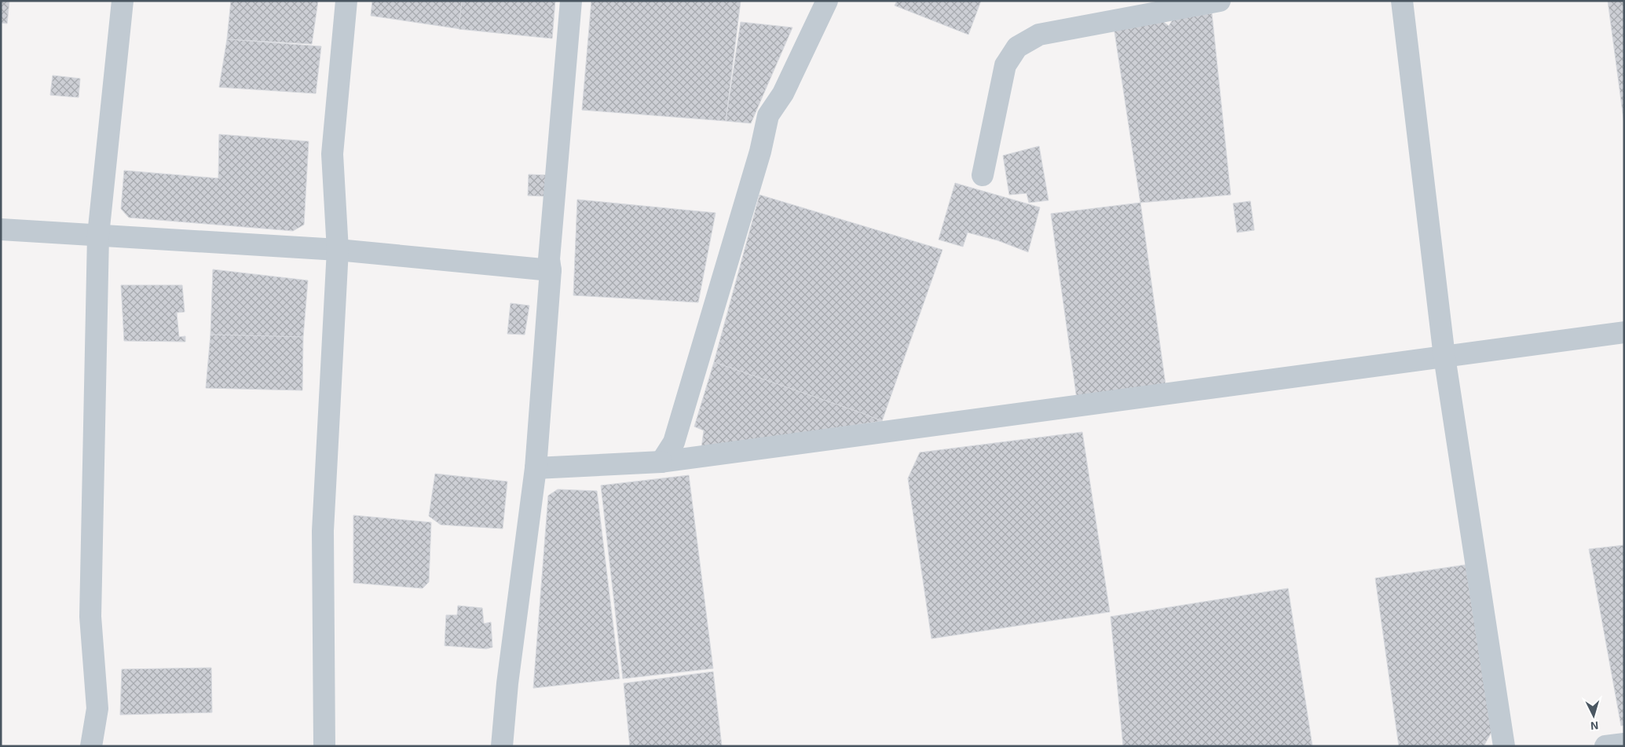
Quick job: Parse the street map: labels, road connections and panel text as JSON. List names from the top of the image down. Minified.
{"north":"bottom"}
